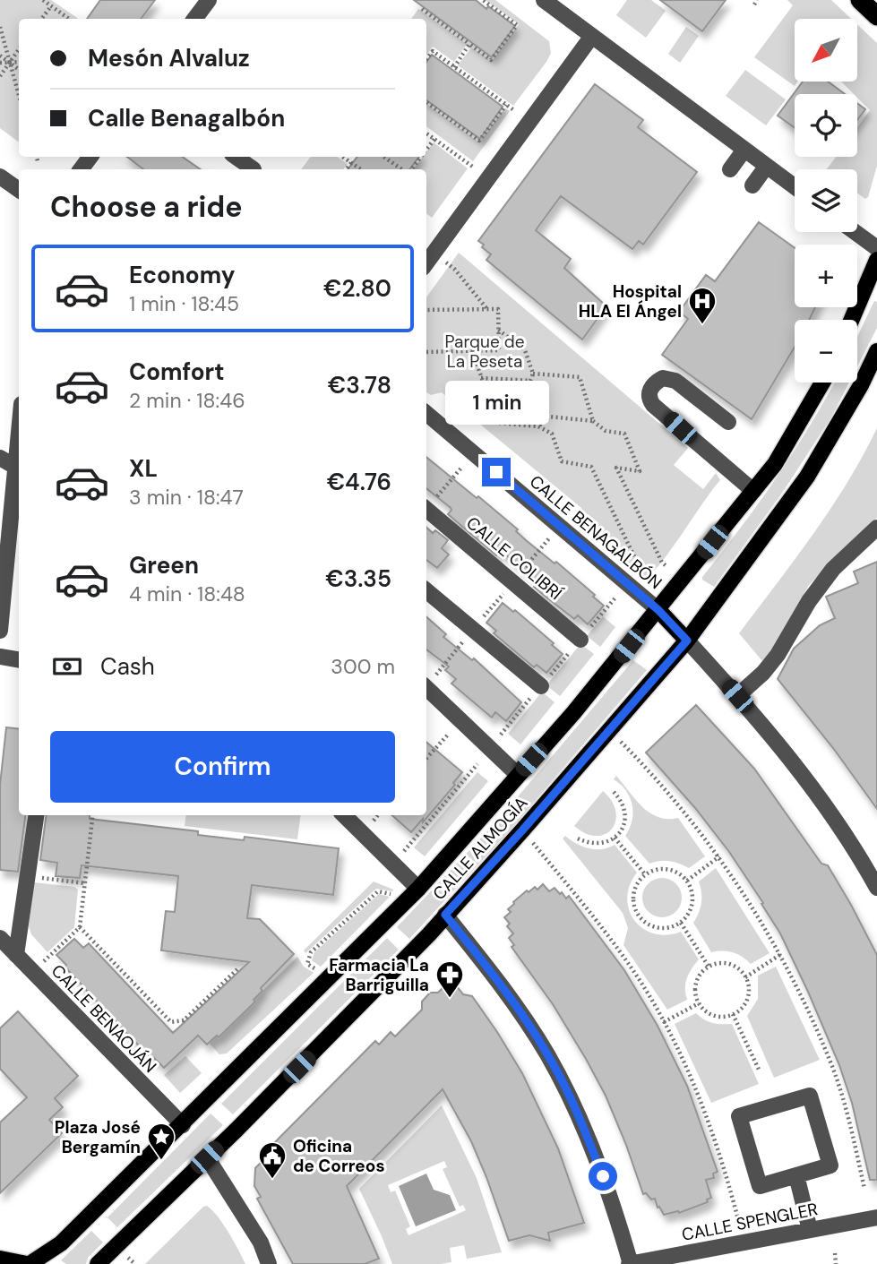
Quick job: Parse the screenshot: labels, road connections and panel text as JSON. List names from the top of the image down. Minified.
{"streets":{"main road":["CALLE ALMOGÍA"],"street":["CALLE BENAGALBÓN","CALLE COLIBRÍ","CALLE BENAOJÁN","CALLE SPENGLER"]},"crossings":[["CALLE BENAGALBÓN","CALLE ALMOGÍA"],["CALLE ALMOGÍA","CALLE BENAOJÁN"]],"parks":["Parque de La Peseta"],"places":{"hospital":["Hospital HLA El Ángel"],"pharmacy":["Farmacia La Barriguilla"],"place":["Plaza José Bergamín"],"public building":["Oficina de Correos"]},"north":"bottom left","page":{"map_buttons":["+","−"],"banner":["Mesón Alvaluz","Calle Benagalbón"],"heading":"Choose a ride","list":[{"name":"Economy","note":"1 min · 18:45","value":"€2.80"},{"name":"Comfort","note":"2 min · 18:46","value":"€3.78"},{"name":"XL","note":"3 min · 18:47","value":"€4.76"},{"name":"Green","note":"4 min · 18:48","value":"€3.35"}],"bubble":"1 min","pay":["Cash","300 m"],"buttons":"Confirm"}}
